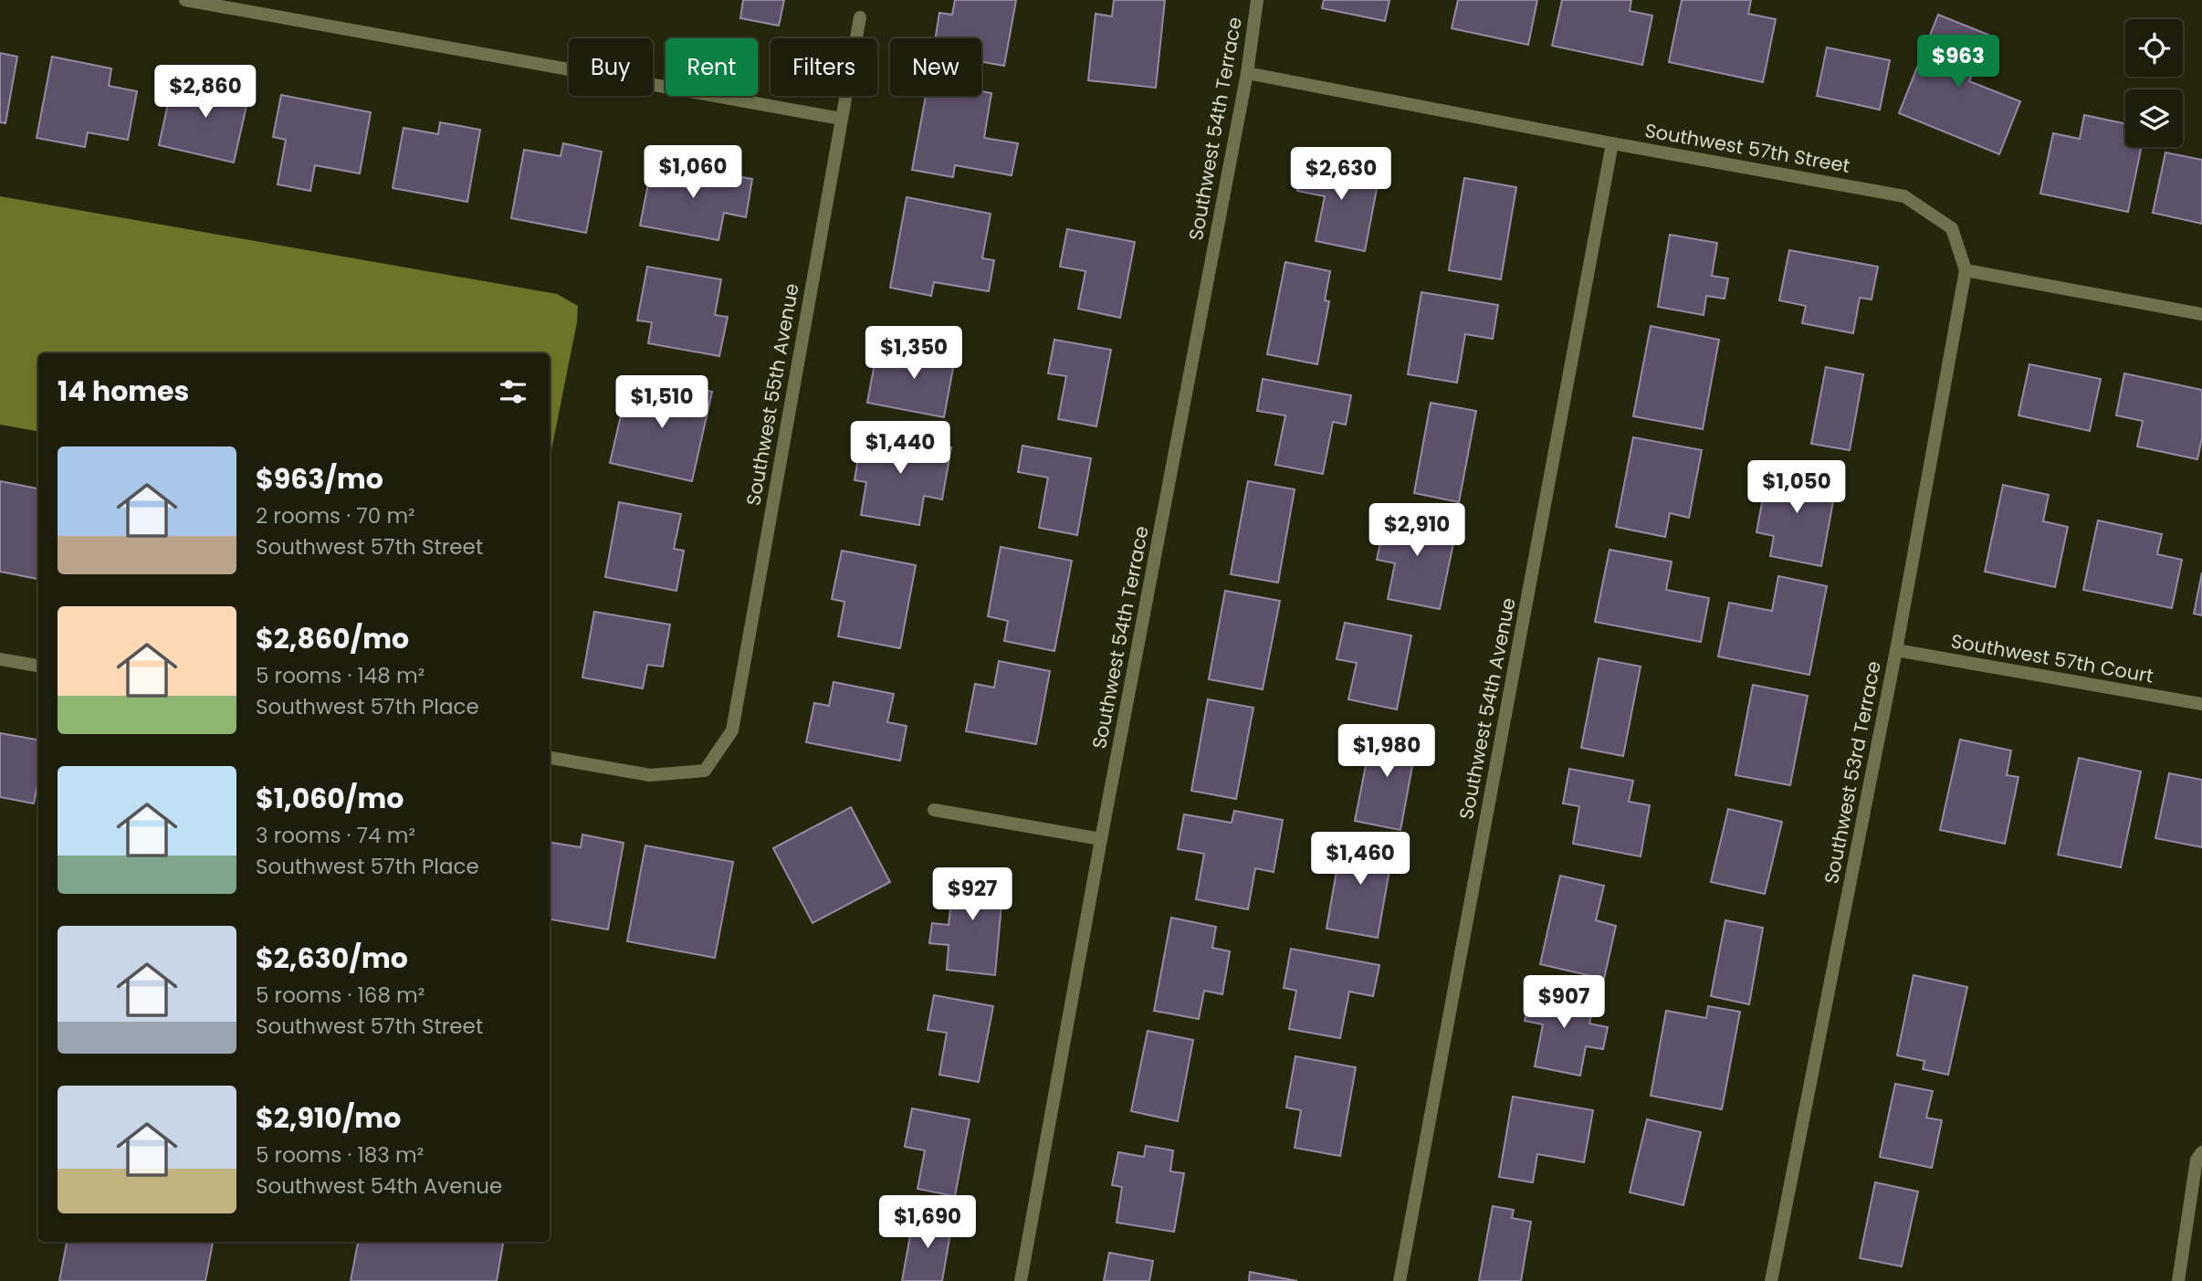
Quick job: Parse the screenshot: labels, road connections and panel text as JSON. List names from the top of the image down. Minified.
{"streets":{"street":["Southwest 54th Terrace","Southwest 57th Street","Southwest 55th Avenue","Southwest 57th Court","Southwest 54th Avenue","Southwest 53rd Terrace"]},"crossings":[["Southwest 54th Terrace","Southwest 57th Street"],["Southwest 57th Street","Southwest 54th Avenue"],["Southwest 57th Street","Southwest 53rd Terrace"],["Southwest 57th Court","Southwest 53rd Terrace"]],"page":{"price":["$963","$2,860","$1,060","$2,630","$1,350","$1,510","$1,440","$1,050","$2,910","$1,980","$1,460","$927","$907","$1,690"],"chip":["Buy","Rent","Filters","New"],"heading":"14 homes","list":[{"name":"$963/mo","note":"2 rooms · 70 m² · Southwest 57th Street"},{"name":"$2,860/mo","note":"5 rooms · 148 m² · Southwest 57th Place"},{"name":"$1,060/mo","note":"3 rooms · 74 m² · Southwest 57th Place"},{"name":"$2,630/mo","note":"5 rooms · 168 m² · Southwest 57th Street"},{"name":"$2,910/mo","note":"5 rooms · 183 m² · Southwest 54th Avenue"}]}}
